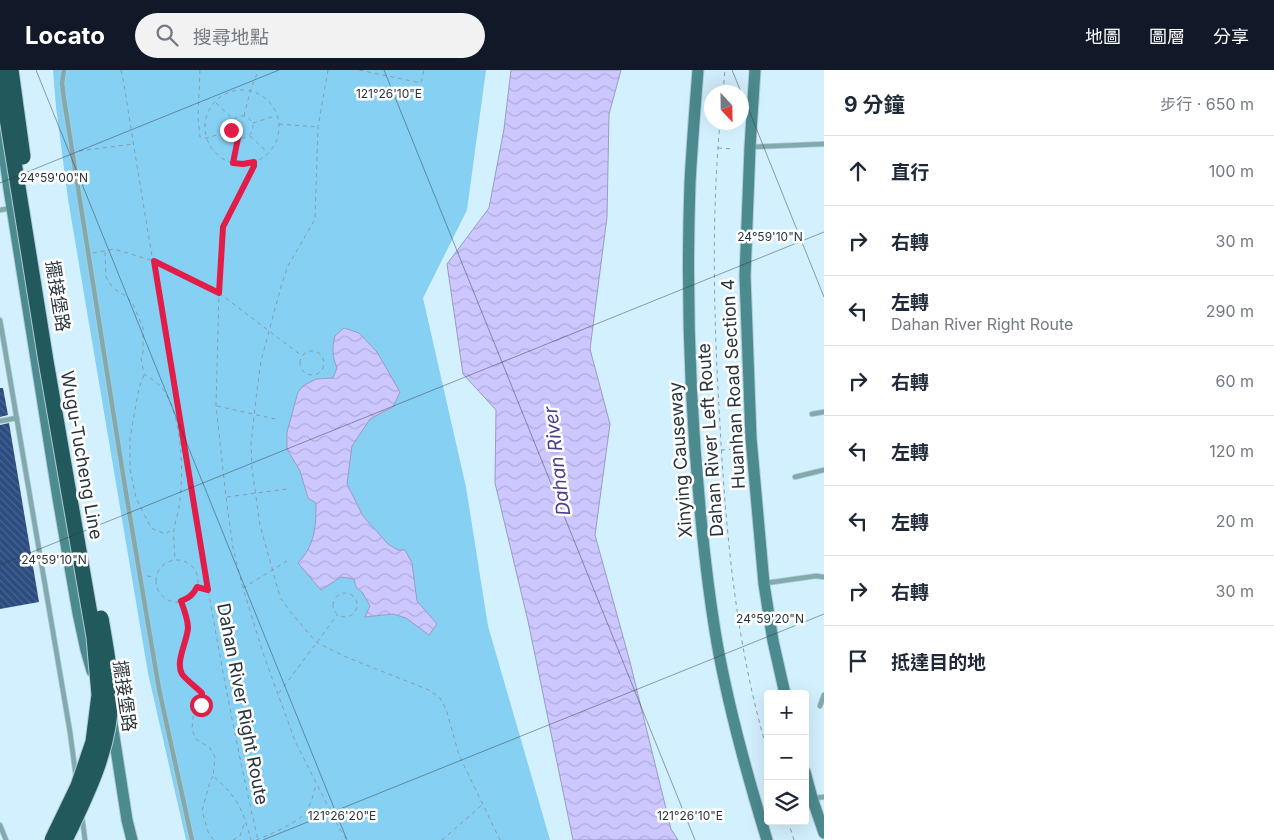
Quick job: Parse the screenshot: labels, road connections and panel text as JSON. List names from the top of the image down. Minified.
{"streets":{"highway":["Wugu-Tucheng Line"],"street":["擺接堡路","Huanhan Road Section 4","Xinying Causeway"],"path":["Dahan River Left Route","Dahan River Right Route"]},"water":["Dahan River"],"north":"bottom","page":{"header":"Locato","search":"搜尋地點","nav":["地圖","圖層","分享"],"heading":["9 分鐘","步行 · 650 m"],"list":[["直行","100 m"],["右轉","30 m"],["左轉","Dahan River Right Route","290 m"],["右轉","60 m"],["左轉","120 m"],["左轉","20 m"],["右轉","30 m"],"抵達目的地"],"map_buttons":["+","−"]},"coordinates":["121°26'10\"E","24°59'00\"N","24°59'10\"N","24°59'20\"N","121°26'20\"E"]}
